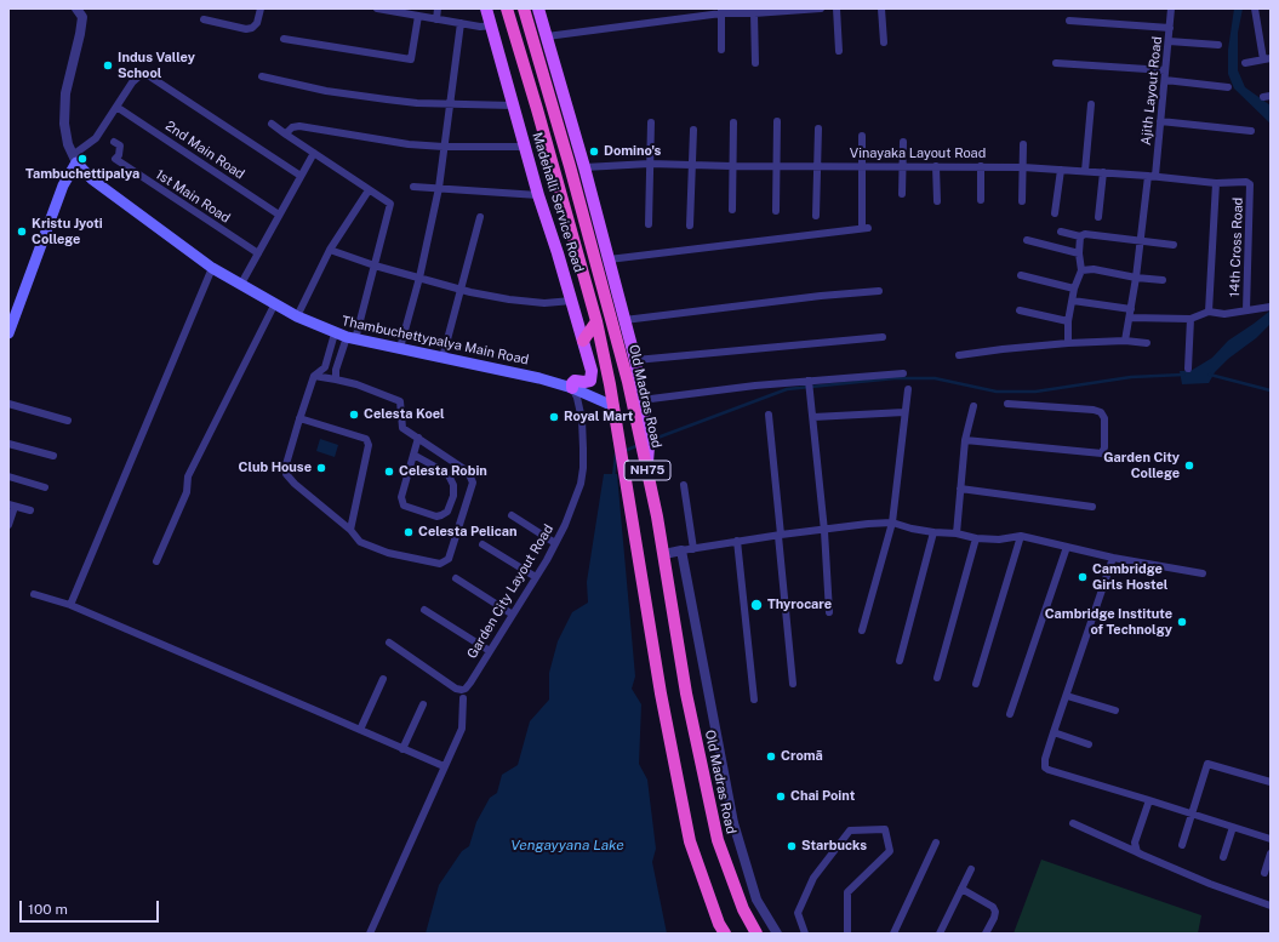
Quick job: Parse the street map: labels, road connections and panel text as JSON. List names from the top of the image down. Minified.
{"streets":{"highway":["Old Madras Road","NH75"],"main road":["Madehalli Service Road","Thambuchettypalya Main Road"],"street":["Ajith Layout Road","2nd Main Road","Vinayaka Layout Road","1st Main Road","14th Cross Road","Garden City Layout Road"]},"crossings":[["Ajith Layout Road","Vinayaka Layout Road"],["Vinayaka Layout Road","14th Cross Road"],["Madehalli Service Road","Thambuchettypalya Main Road"],["Madehalli Service Road","Garden City Layout Road"],["Thambuchettypalya Main Road","NH75"],["Thambuchettypalya Main Road","Garden City Layout Road"]],"water":["Vengayyana Lake"],"places":["Indus Valley School","Domino's","Tambuchettipalya","Kristu Jyoti College","Celesta Koel","Royal Mart","Garden City College","Club House","Celesta Robin","Celesta Pelican","Cambridge Girls Hostel","Thyrocare","Cambridge Institute of Technolgy","Cromā","Chai Point","Starbucks"],"scale_bar":"100 m"}
